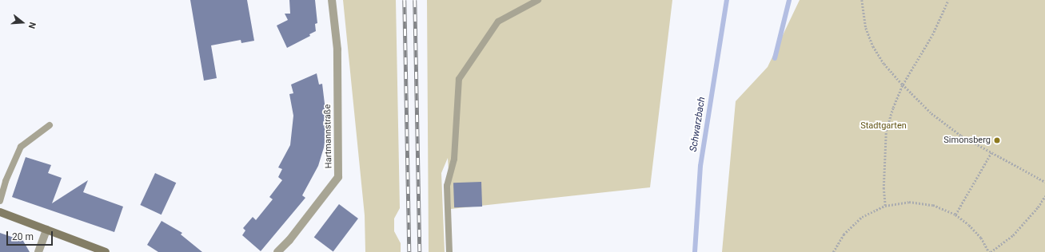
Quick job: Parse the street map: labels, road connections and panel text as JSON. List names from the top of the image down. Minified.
{"streets":{"street":["Hartmannstraße"]},"water":["Schwarzbach"],"parks":["Stadtgarten"],"places":["Simonsberg"],"scale_bar":"20 m","north":"right"}
